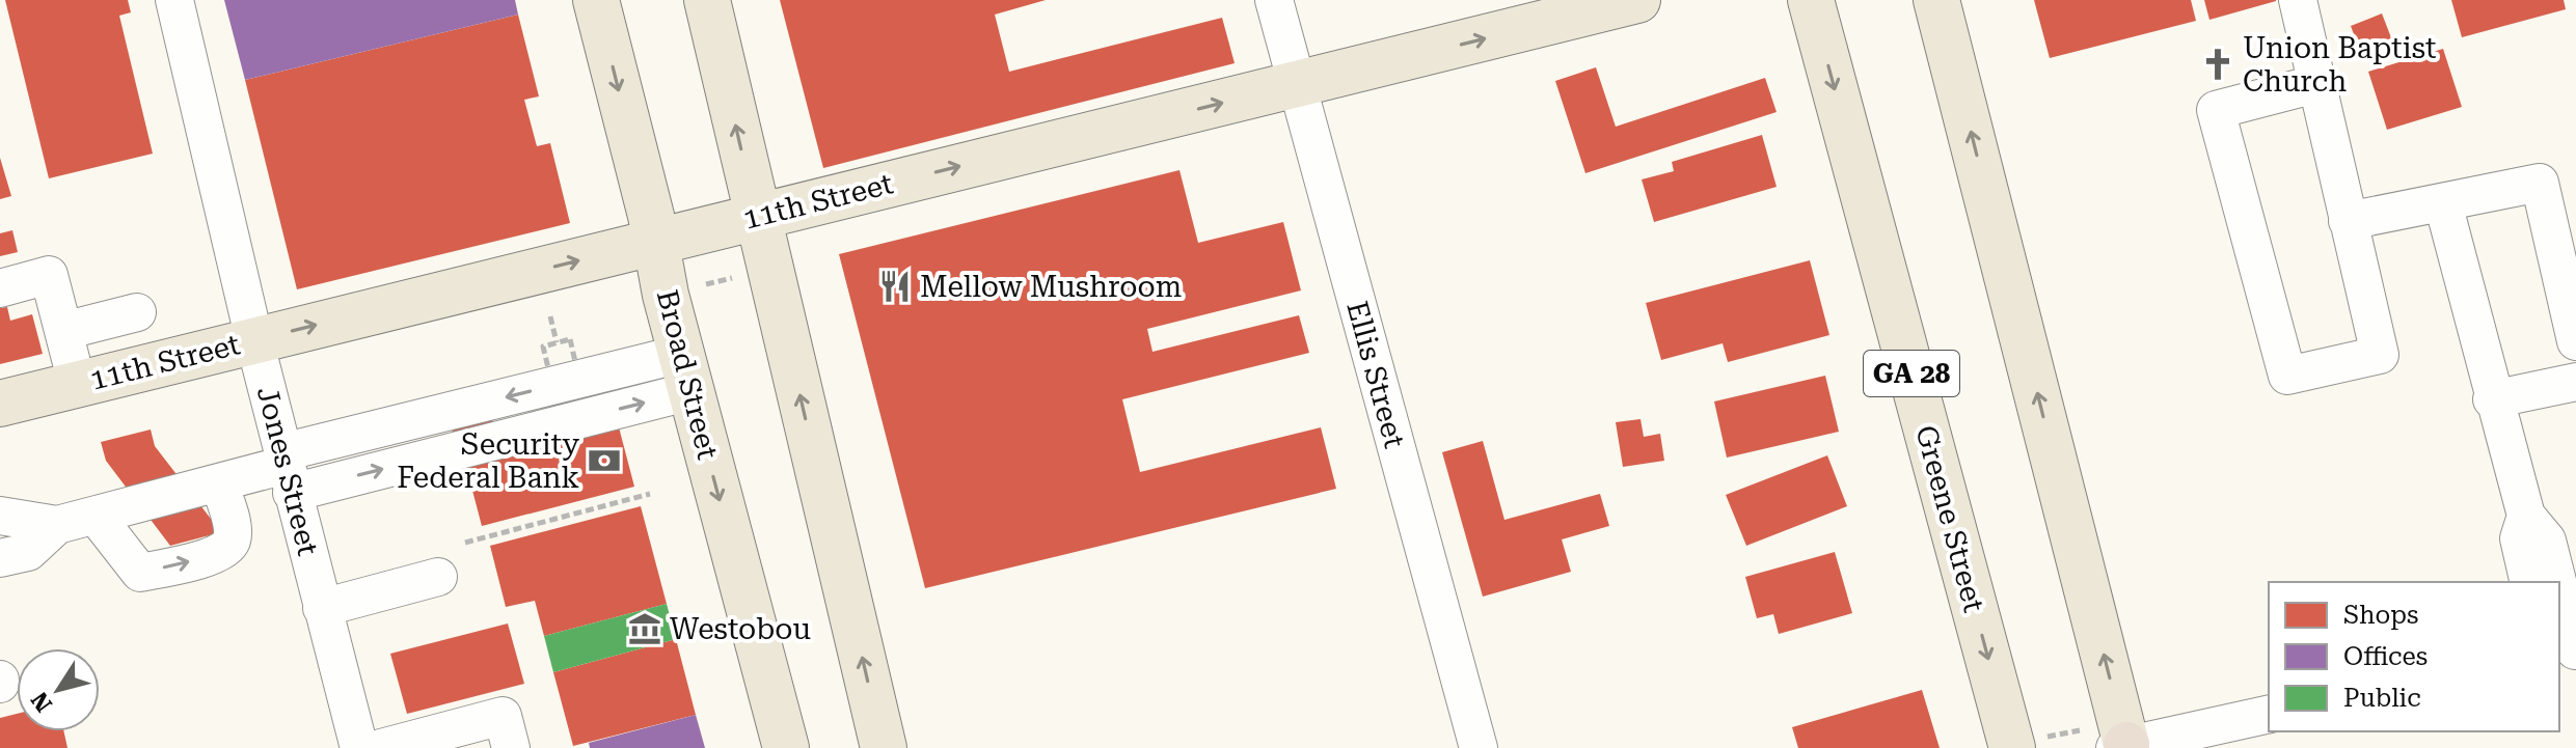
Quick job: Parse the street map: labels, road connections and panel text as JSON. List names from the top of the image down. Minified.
{"streets":{"main road":["11th Street","GA 28","Broad Street","Greene Street"],"street":["Ellis Street","Jones Street"]},"crossings":[["11th Street","Broad Street"],["11th Street","Ellis Street"],["11th Street","Jones Street"]],"one_way":["11th Street"],"places":{"church":["Union Baptist Church"],"restaurant":["Mellow Mushroom"],"bank":["Security Federal Bank"],"museum":["Westobou"]},"legend":["Shops","Offices","Public"],"north":"bottom left"}
